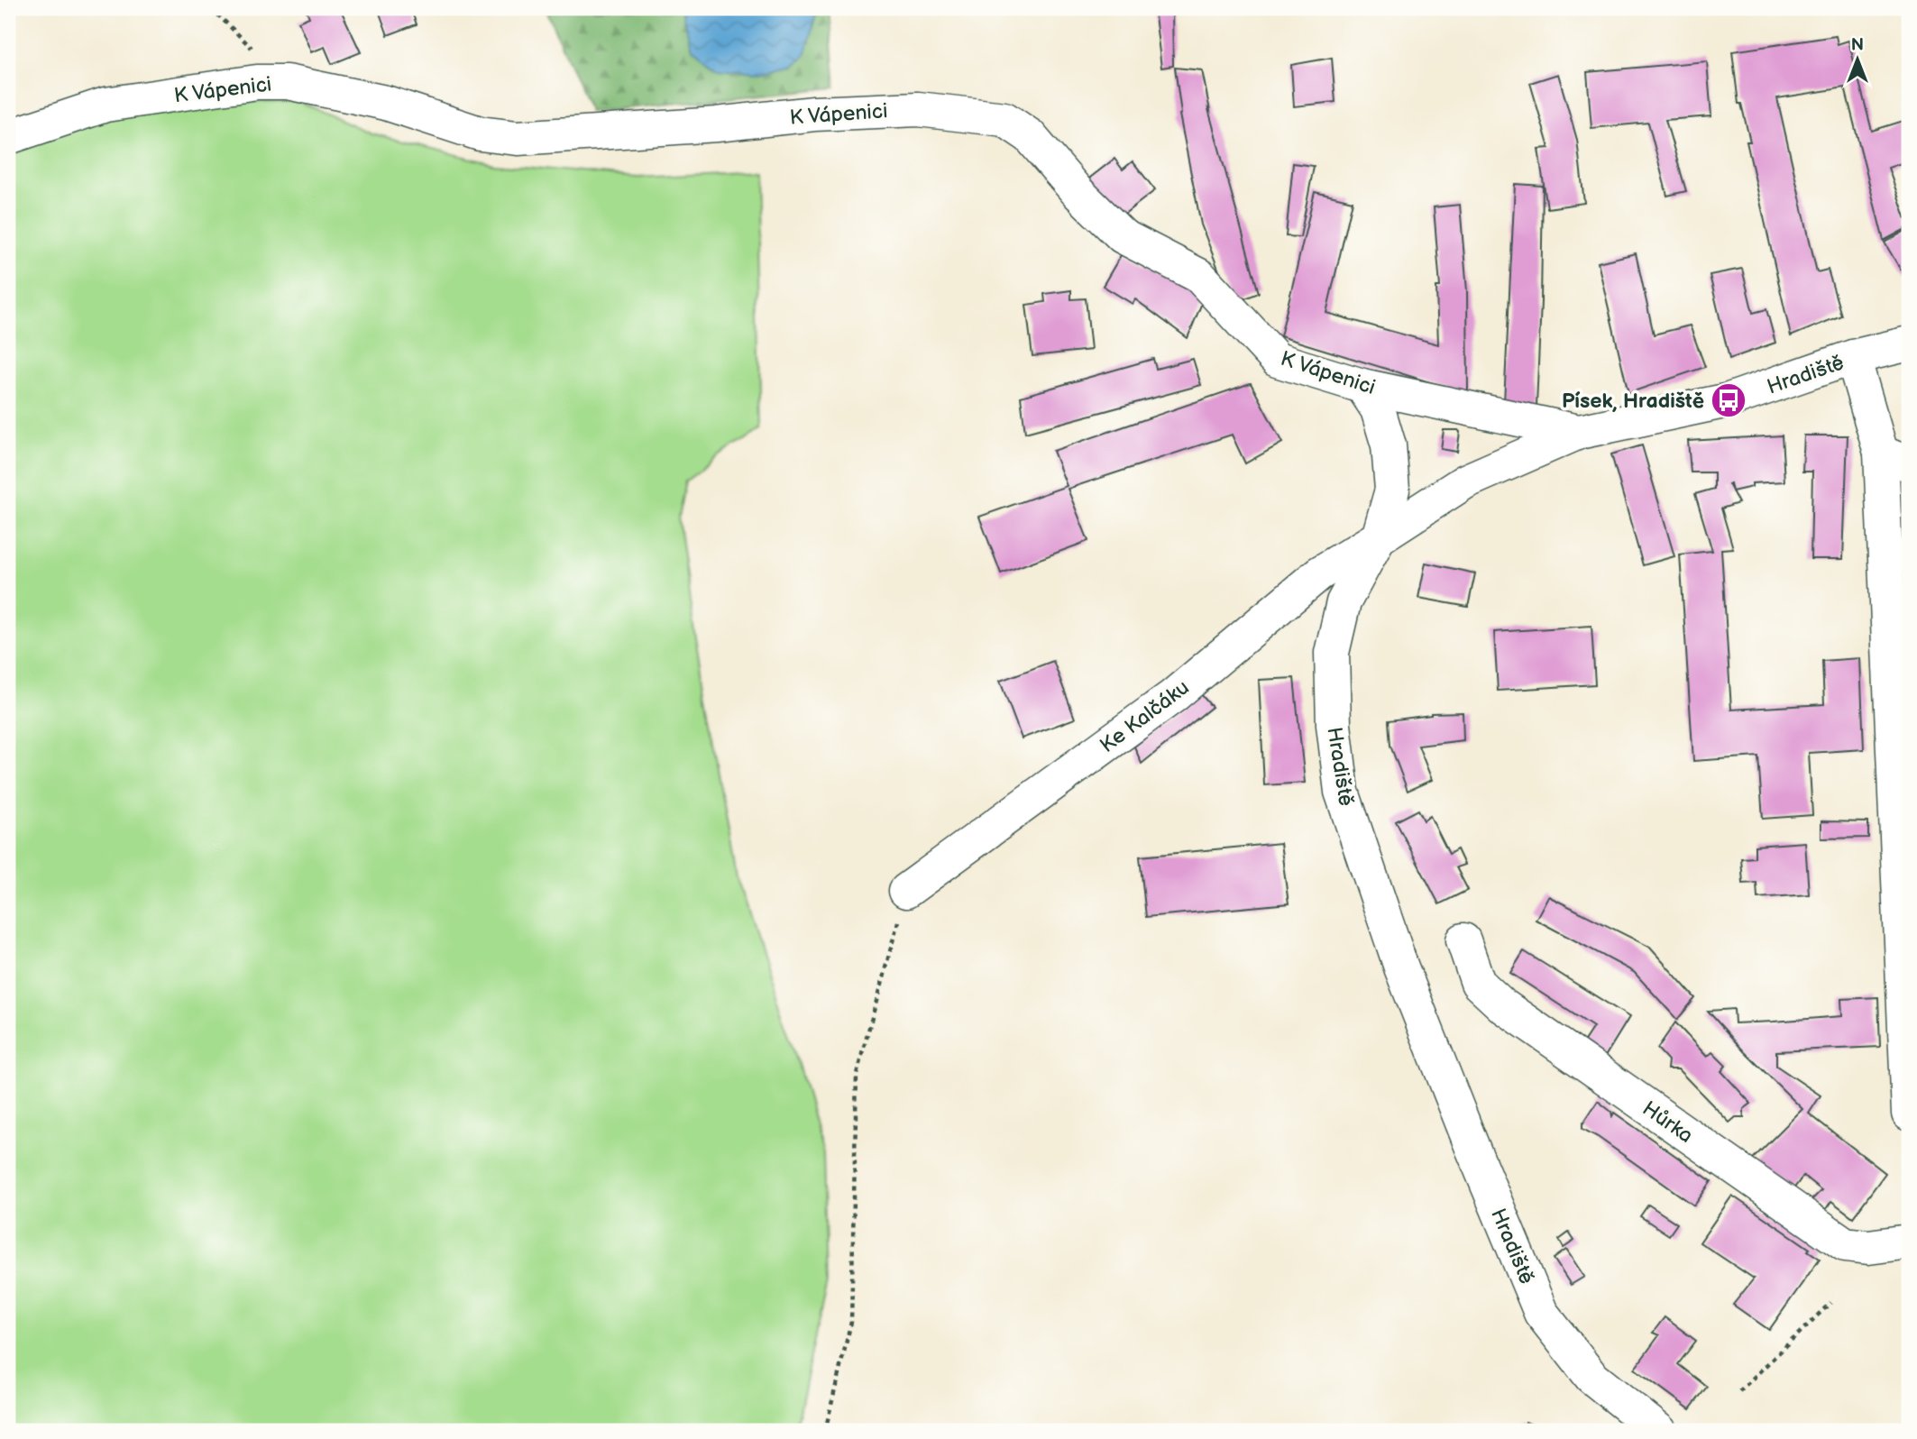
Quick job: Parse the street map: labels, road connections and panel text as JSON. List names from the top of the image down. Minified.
{"streets":{"street":["K Vápenici","Hradiště","Ke Kalčáku","Hůrka"]},"crossings":[["K Vápenici","Hradiště"],["Hradiště","Ke Kalčáku"]],"places":{"bus stop":["Písek, Hradiště"]},"north":"top"}
